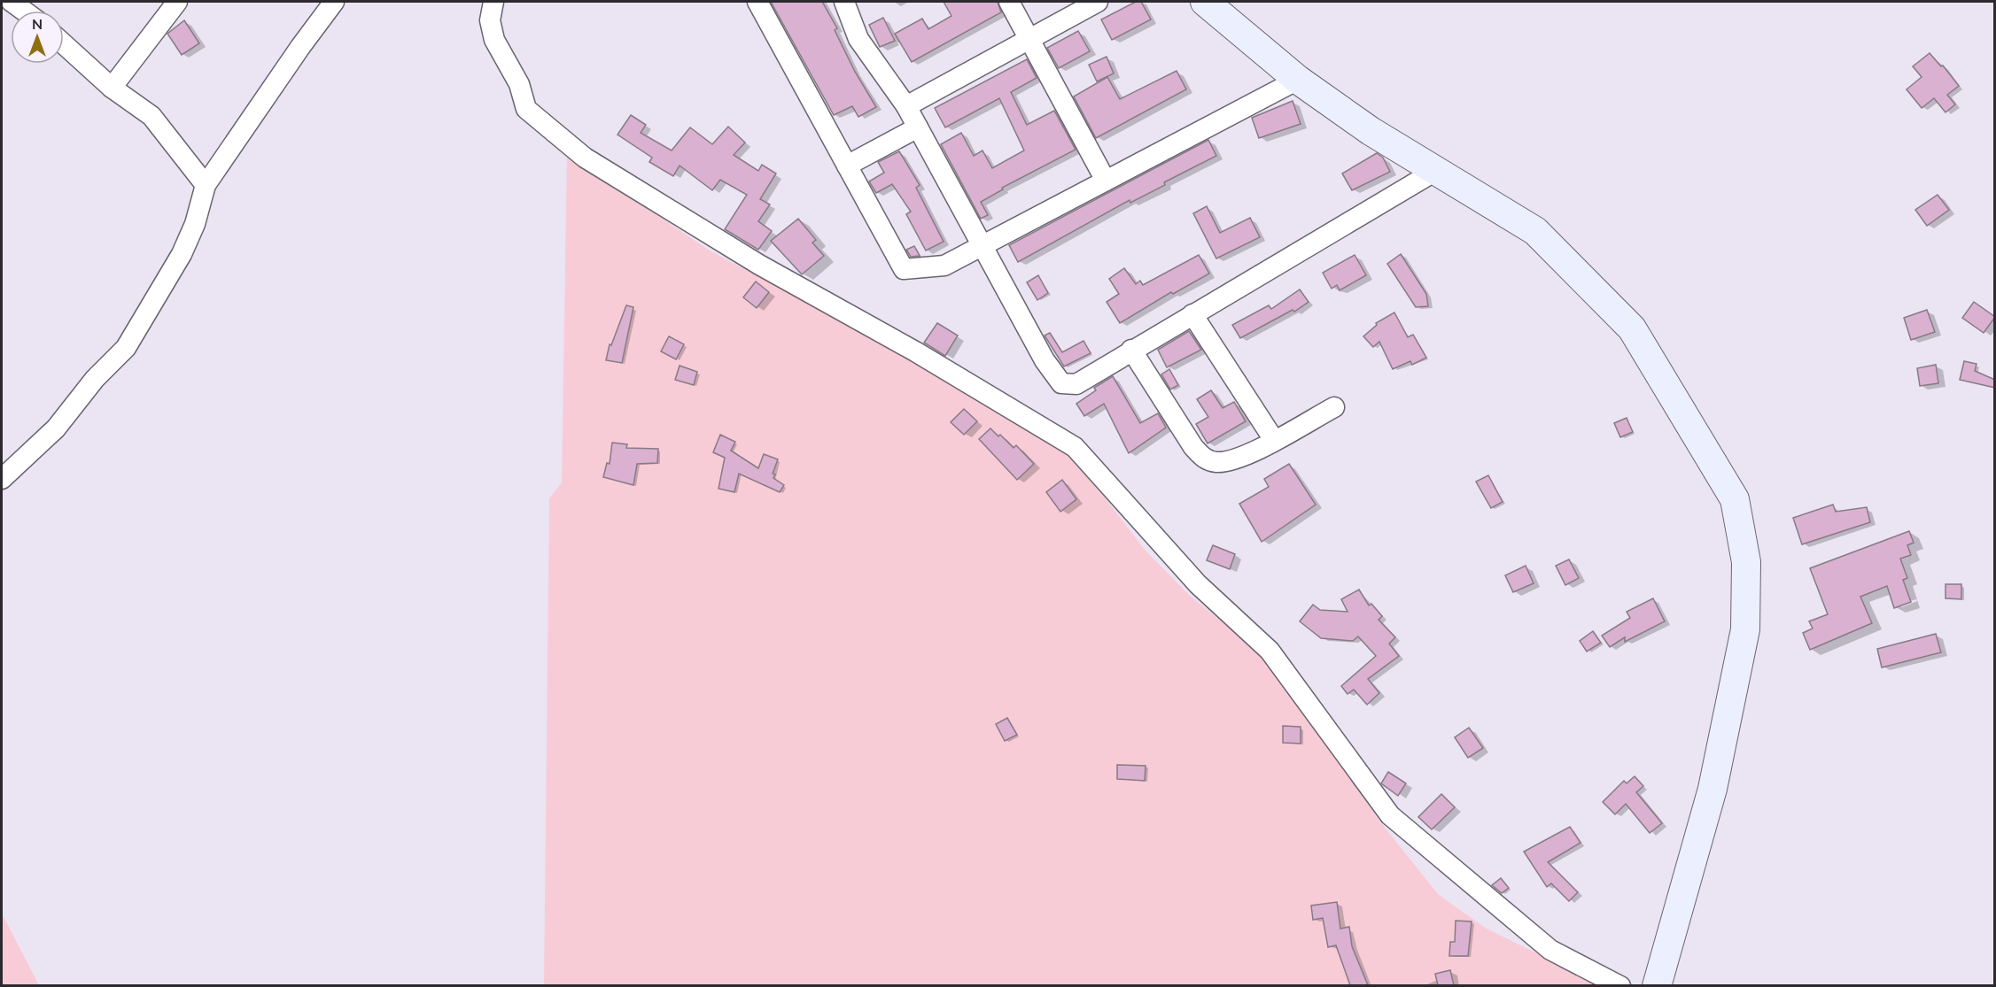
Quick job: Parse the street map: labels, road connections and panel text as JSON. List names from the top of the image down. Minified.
{"north":"top"}
